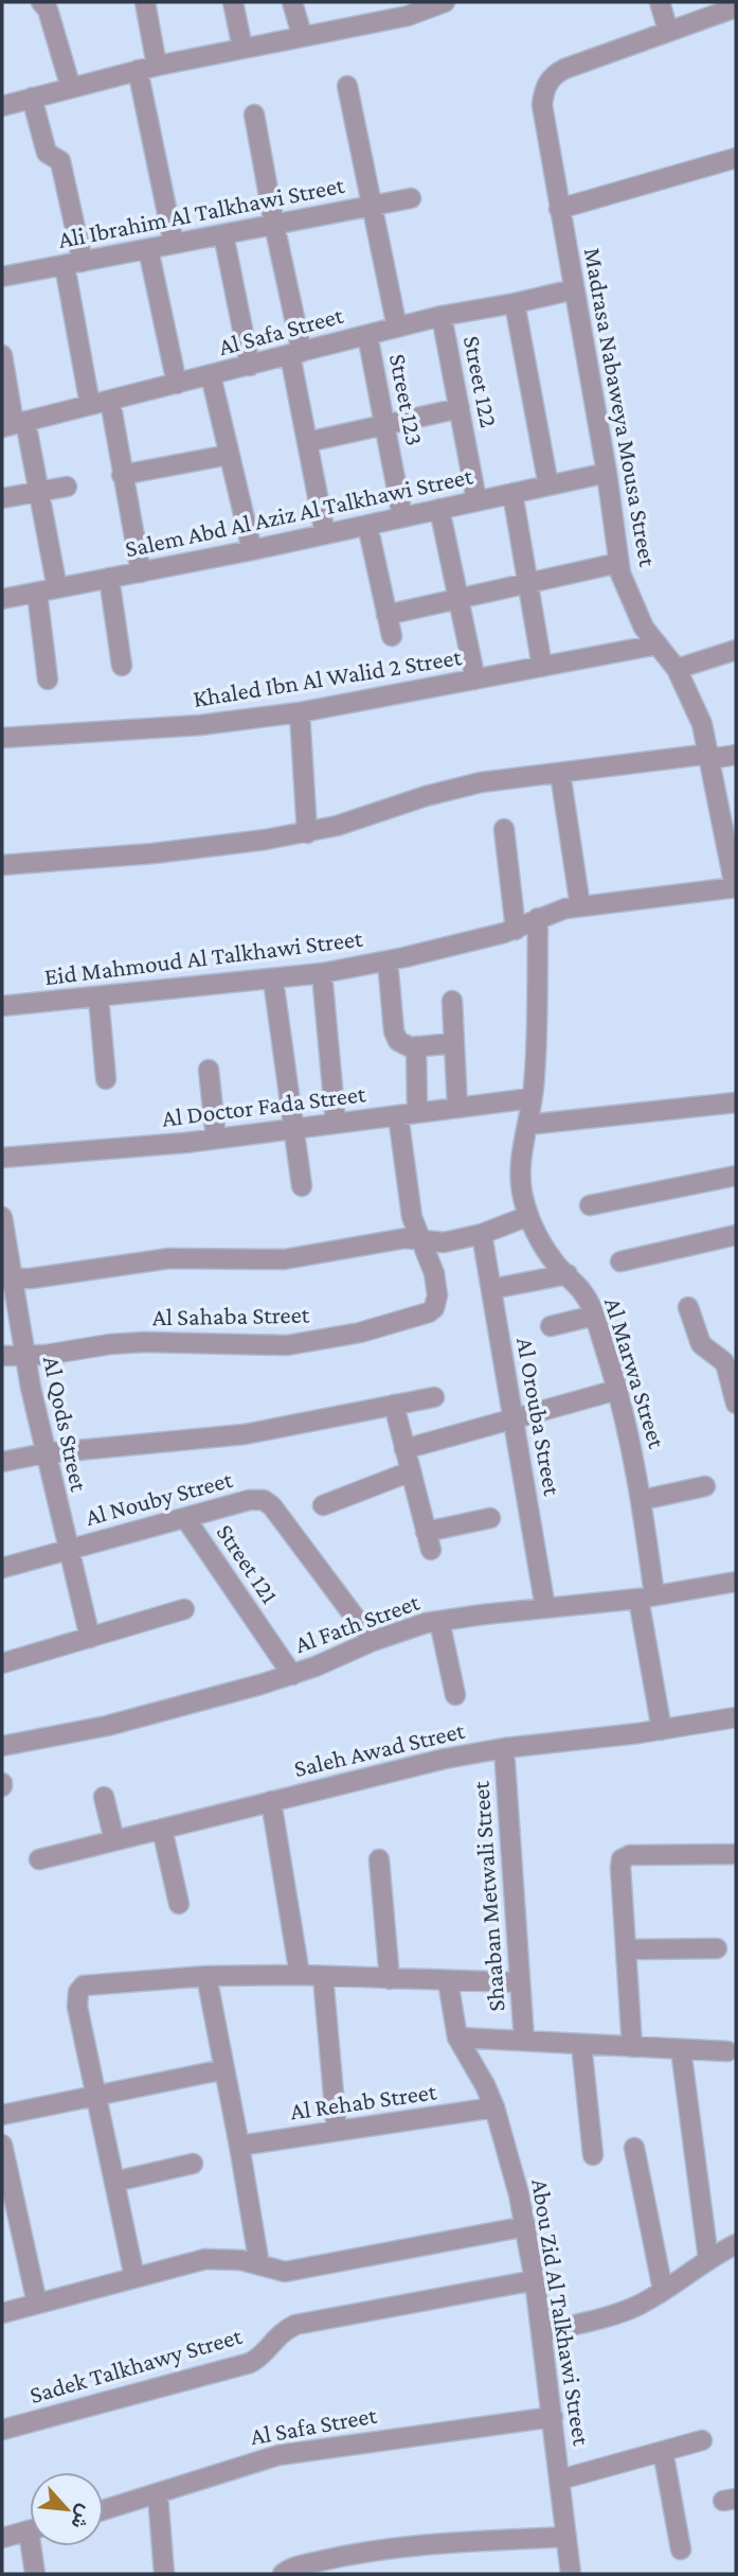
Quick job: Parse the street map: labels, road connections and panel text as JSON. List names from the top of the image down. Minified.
{"streets":{"street":["Ali Ibrahim Al Talkhawi Street","Al Safa Street","Street 122","Street 123","Madrasa Nabaweya Mousa Street","Salem Abd Al Aziz Al Talkhawi Street","Khaled Ibn Al Walid 2 Street","Eid Mahmoud Al Talkhawi Street","Al Doctor Fada Street","Al Sahaba Street","Al Marwa Street","Al Orouba Street","Al Qods Street","Al Nouby Street","Street 121","Al Fath Street","Saleh Awad Street","Shaaban Metwali Street","Al Rehab Street","Abou Zid Al Talkhawi Street","Sadek Talkhawy Street"]},"crossings":[["Al Safa Street","Street 122"],["Al Safa Street","Street 123"],["Al Safa Street","Madrasa Nabaweya Mousa Street"],["Al Safa Street","Abou Zid Al Talkhawi Street"],["Street 122","Salem Abd Al Aziz Al Talkhawi Street"],["Street 123","Salem Abd Al Aziz Al Talkhawi Street"],["Madrasa Nabaweya Mousa Street","Salem Abd Al Aziz Al Talkhawi Street"],["Madrasa Nabaweya Mousa Street","Khaled Ibn Al Walid 2 Street"],["Madrasa Nabaweya Mousa Street","Eid Mahmoud Al Talkhawi Street"],["Eid Mahmoud Al Talkhawi Street","Al Marwa Street"],["Al Doctor Fada Street","Al Marwa Street"],["Al Sahaba Street","Al Qods Street"],["Al Marwa Street","Al Fath Street"],["Al Marwa Street","Saleh Awad Street"],["Al Orouba Street","Al Fath Street"],["Al Qods Street","Al Nouby Street"],["Al Nouby Street","Street 121"],["Al Nouby Street","Al Fath Street"],["Street 121","Al Fath Street"],["Saleh Awad Street","Shaaban Metwali Street"],["Al Rehab Street","Abou Zid Al Talkhawi Street"],["Abou Zid Al Talkhawi Street","Sadek Talkhawy Street"]],"north":"bottom right"}
